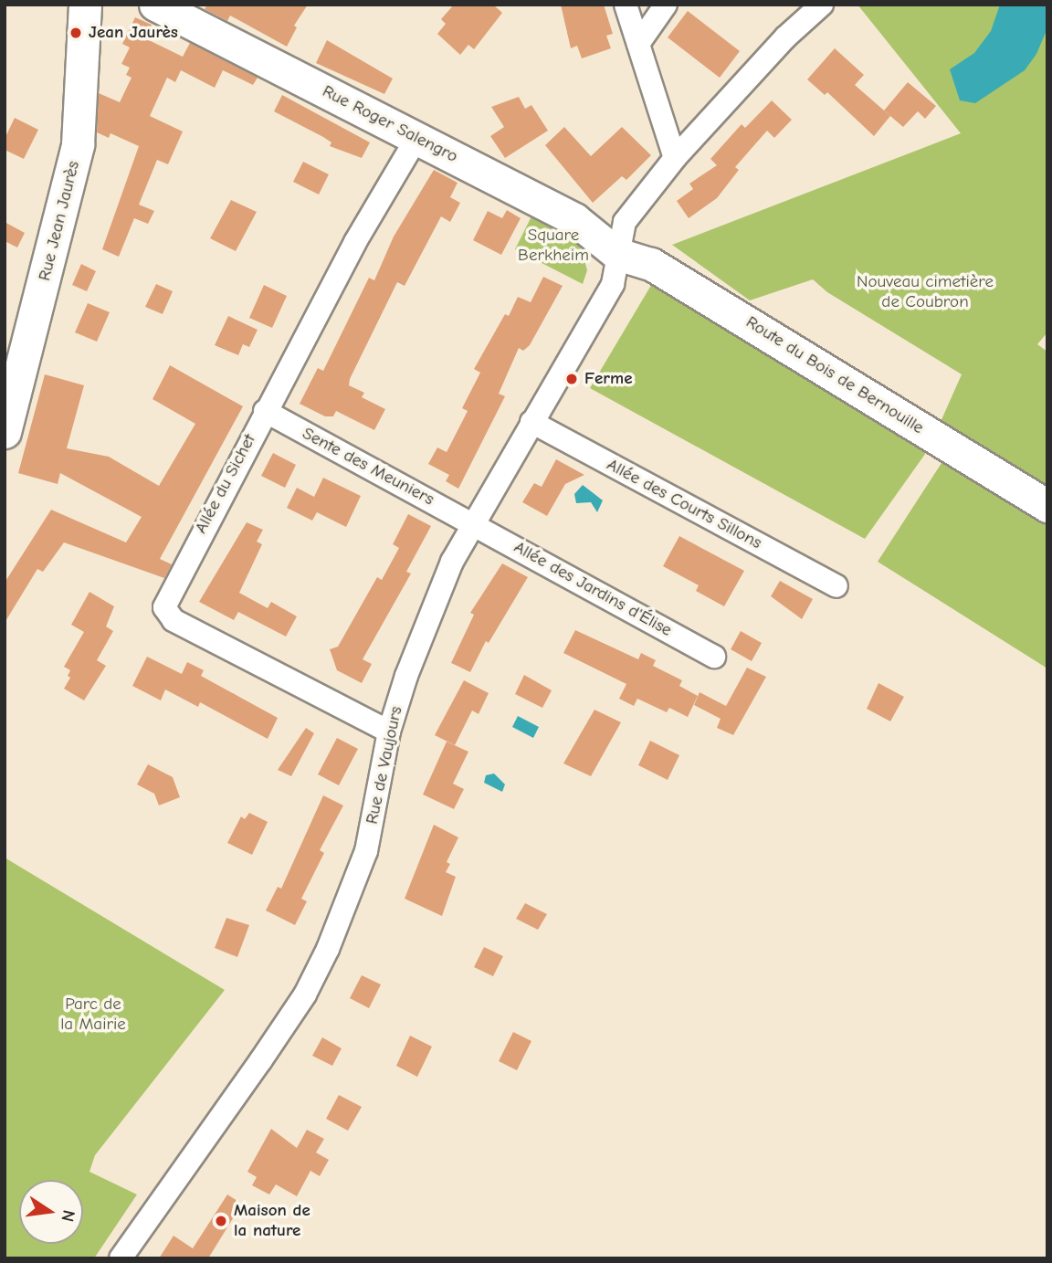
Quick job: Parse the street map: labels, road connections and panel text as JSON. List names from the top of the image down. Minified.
{"streets":{"street":["Rue Roger Salengro","Rue Jean Jaurès","Route du Bois de Bernouille","Sente des Meuniers","Allée du Sichet","Allée des Courts Sillons","Allée des Jardins d'Élise","Rue de Vaujours"]},"crossings":[["Rue Roger Salengro","Route du Bois de Bernouille"],["Rue Roger Salengro","Allée du Sichet"],["Rue Roger Salengro","Rue de Vaujours"],["Route du Bois de Bernouille","Rue de Vaujours"],["Sente des Meuniers","Allée du Sichet"],["Sente des Meuniers","Allée des Jardins d'Élise"],["Sente des Meuniers","Rue de Vaujours"],["Allée du Sichet","Rue de Vaujours"],["Allée des Courts Sillons","Rue de Vaujours"],["Allée des Jardins d'Élise","Rue de Vaujours"]],"parks":["Square Berkheim","Nouveau cimetière de Coubron","Parc de la Mairie"],"places":["Jean Jaurès","Ferme","Maison de la nature"],"north":"right"}
